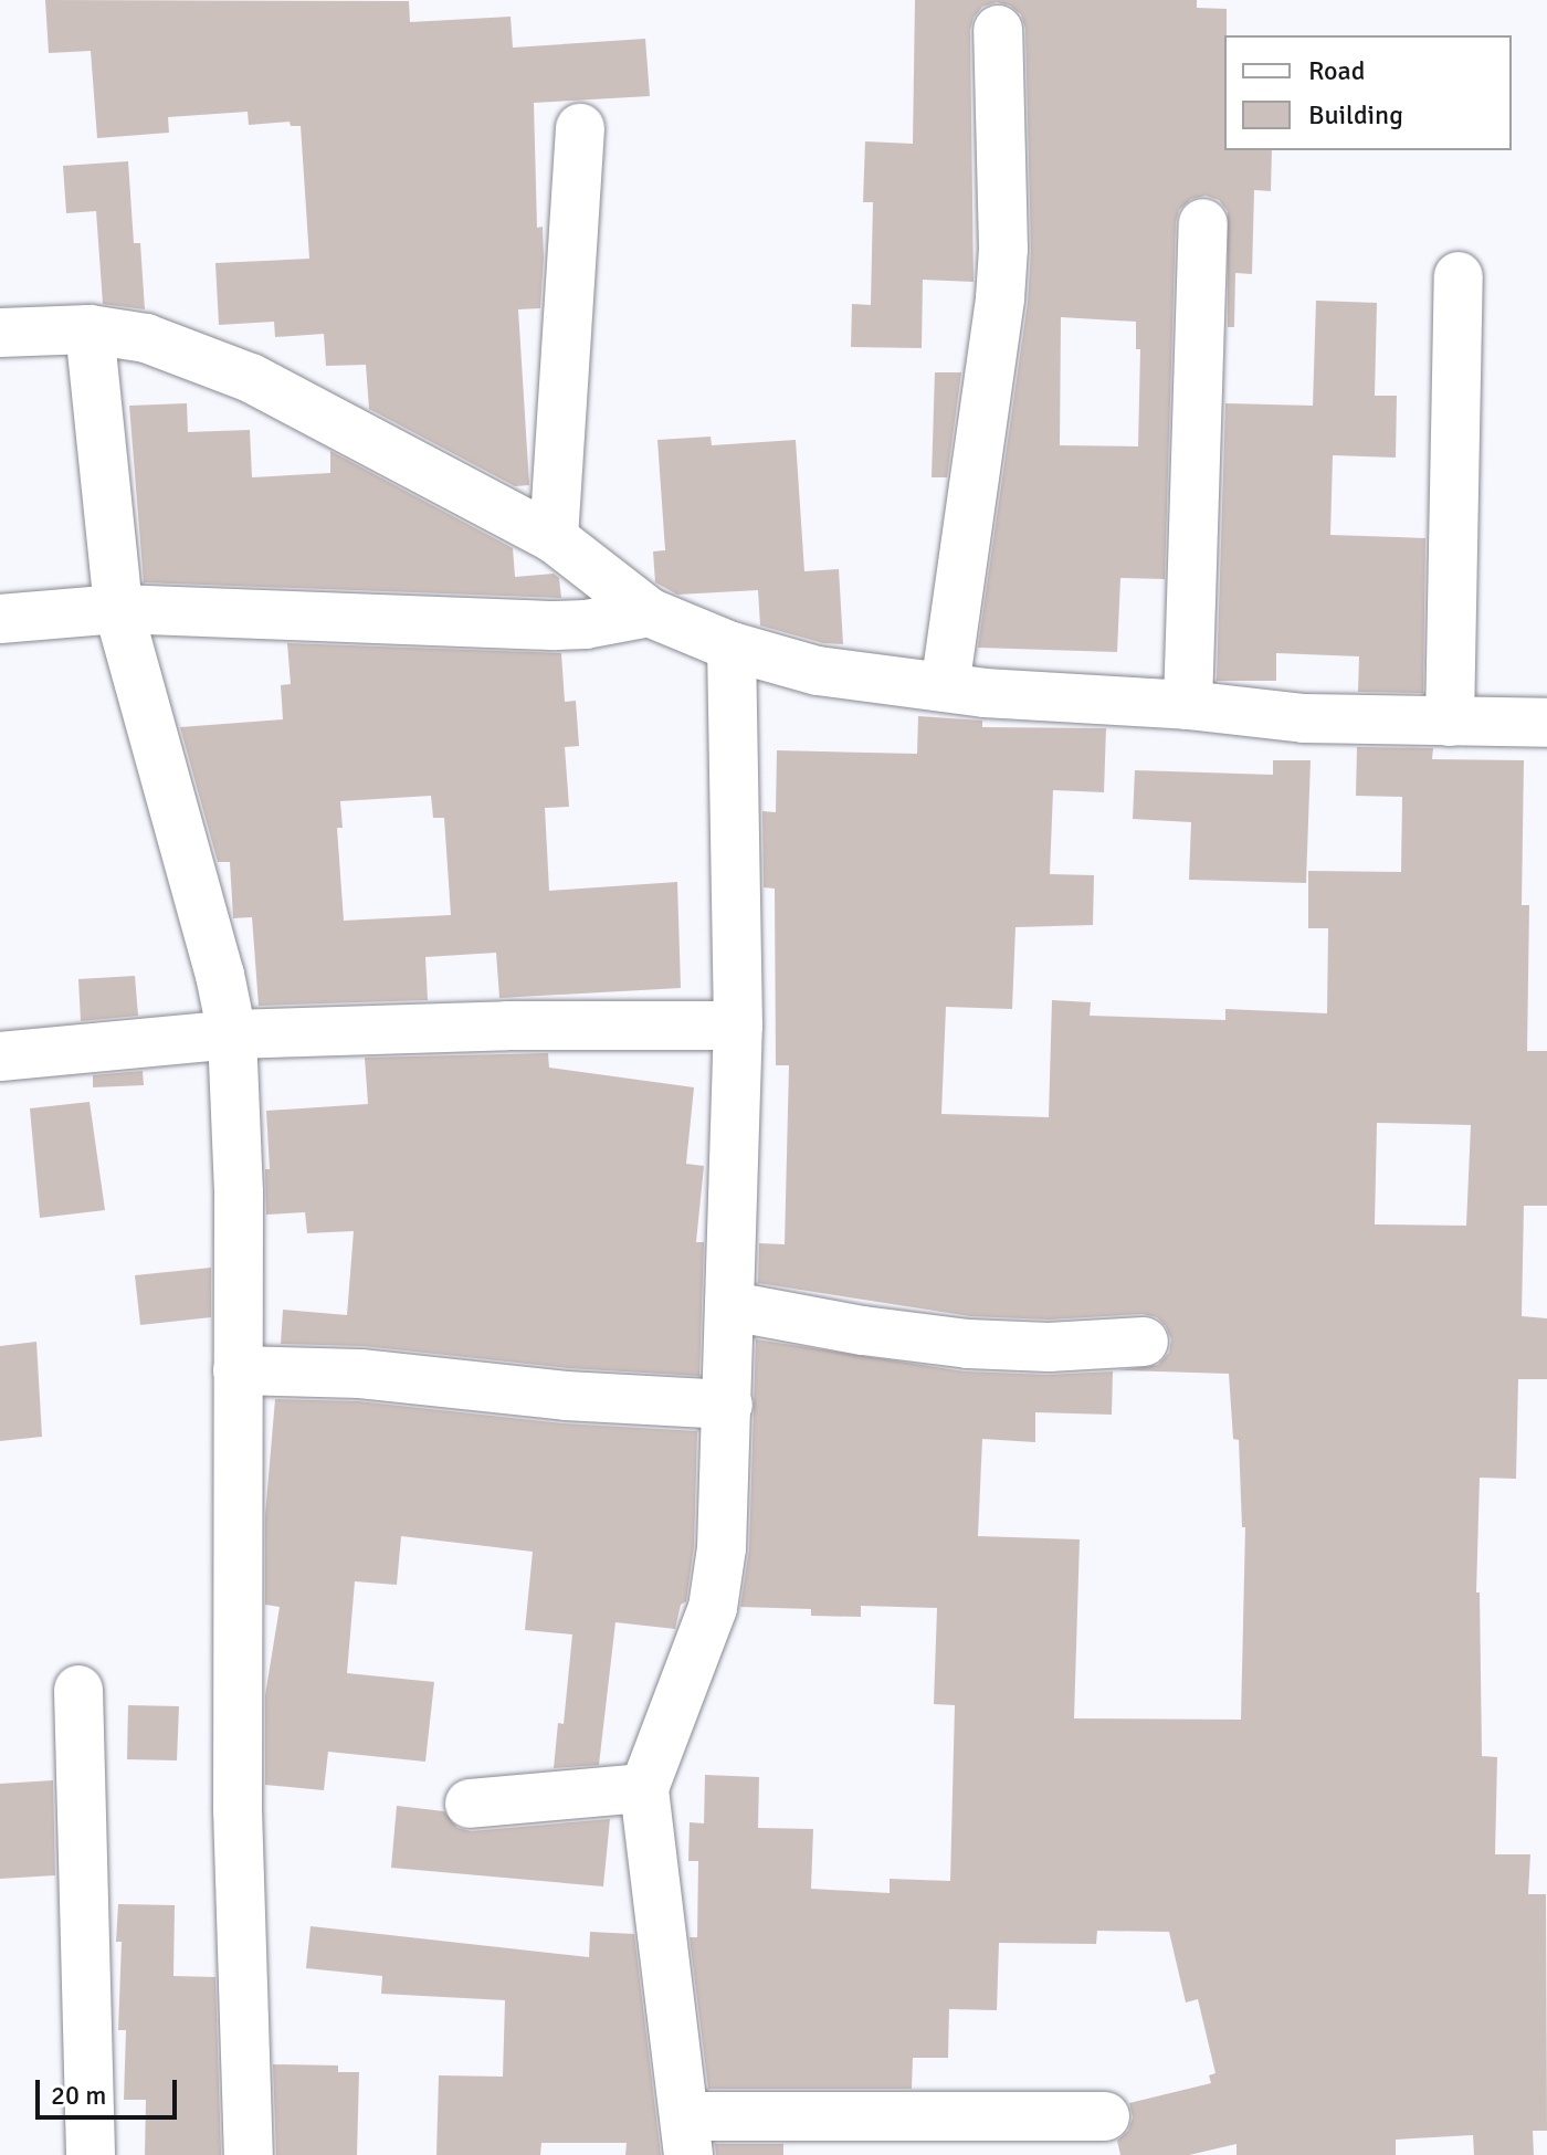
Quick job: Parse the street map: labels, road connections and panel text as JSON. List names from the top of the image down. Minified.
{"legend":["Road","Building"],"scale_bar":"20 m"}
